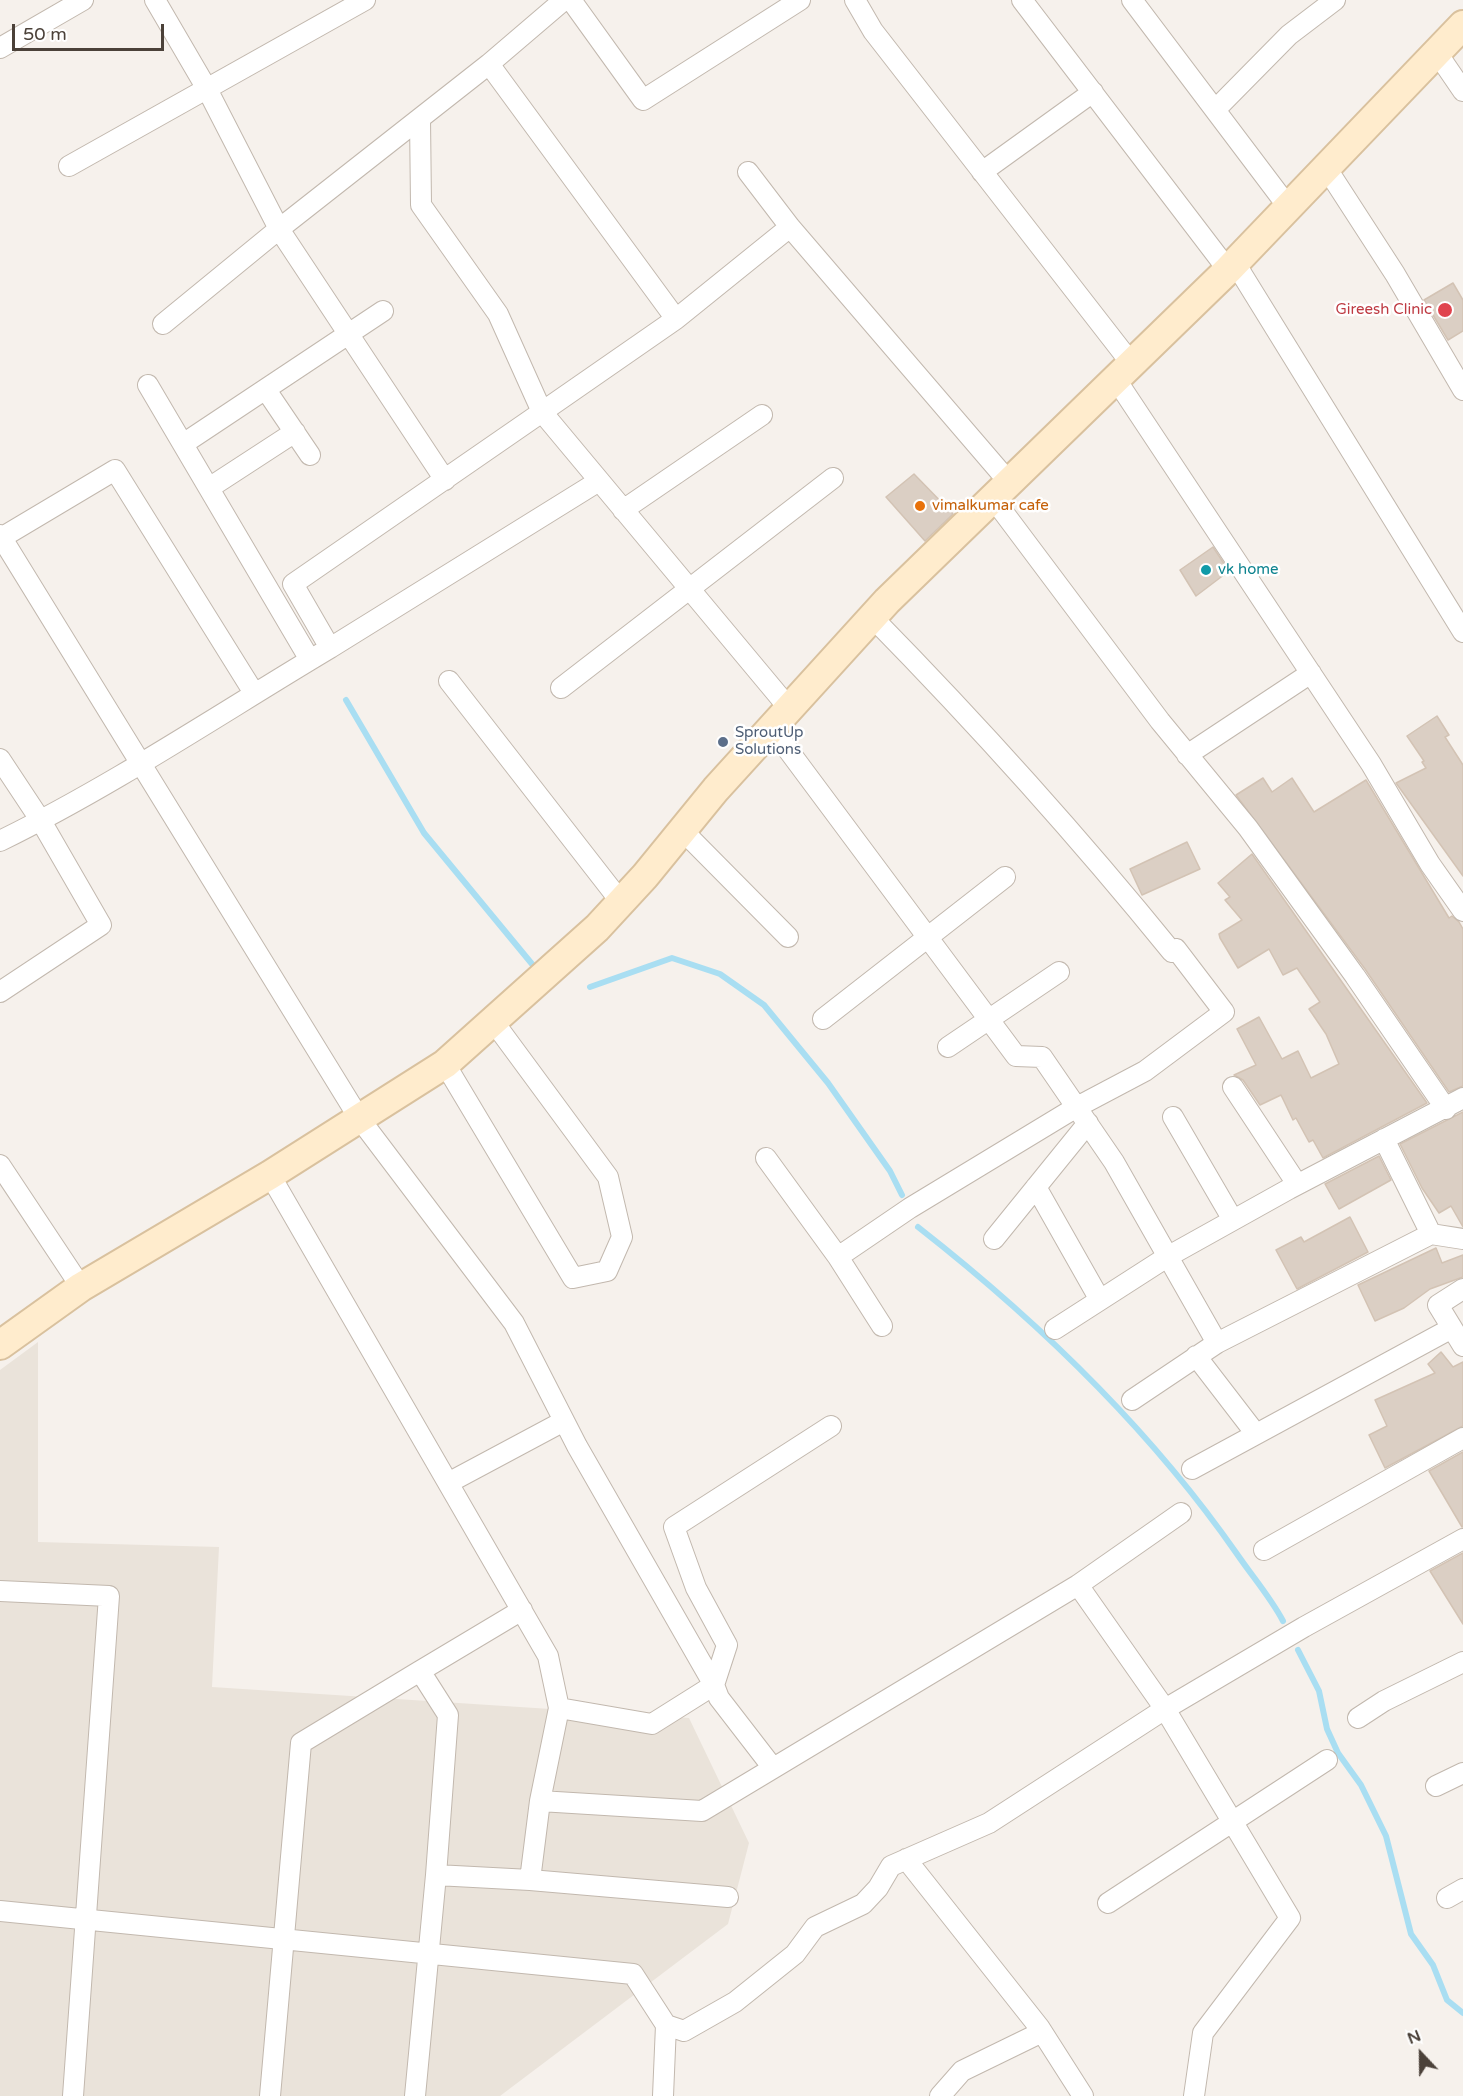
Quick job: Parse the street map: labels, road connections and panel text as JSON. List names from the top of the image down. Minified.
{"places":["Gireesh Clinic","vimalkumar cafe","vk home","SproutUp Solutions"],"scale_bar":"50 m","north":"top"}
